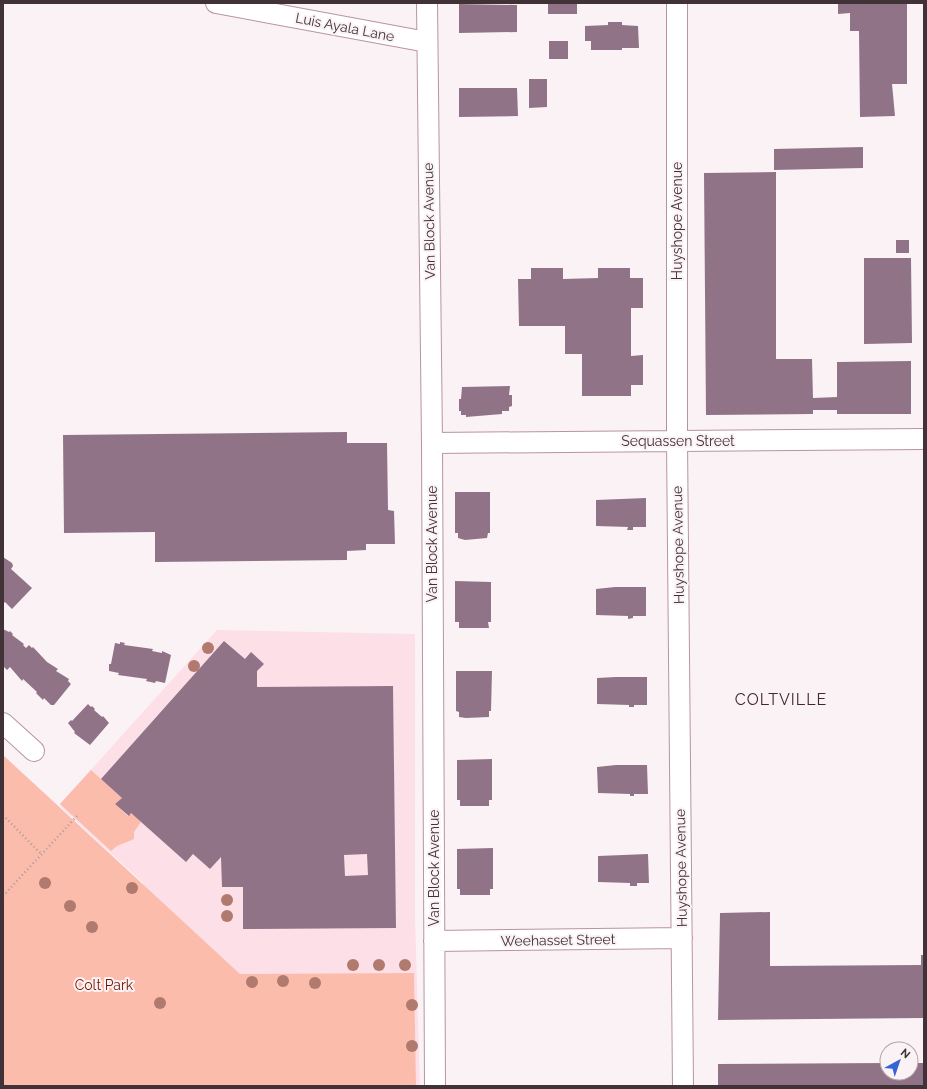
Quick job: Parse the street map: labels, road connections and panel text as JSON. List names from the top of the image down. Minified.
{"streets":{"street":["Luis Ayala Lane","Van Block Avenue","Huyshope Avenue","Sequassen Street","Weehasset Street"]},"crossings":[["Luis Ayala Lane","Van Block Avenue"],["Van Block Avenue","Sequassen Street"],["Van Block Avenue","Weehasset Street"],["Huyshope Avenue","Sequassen Street"],["Huyshope Avenue","Weehasset Street"]],"districts":["COLTVILLE"],"parks":["Colt Park"],"north":"top right"}
